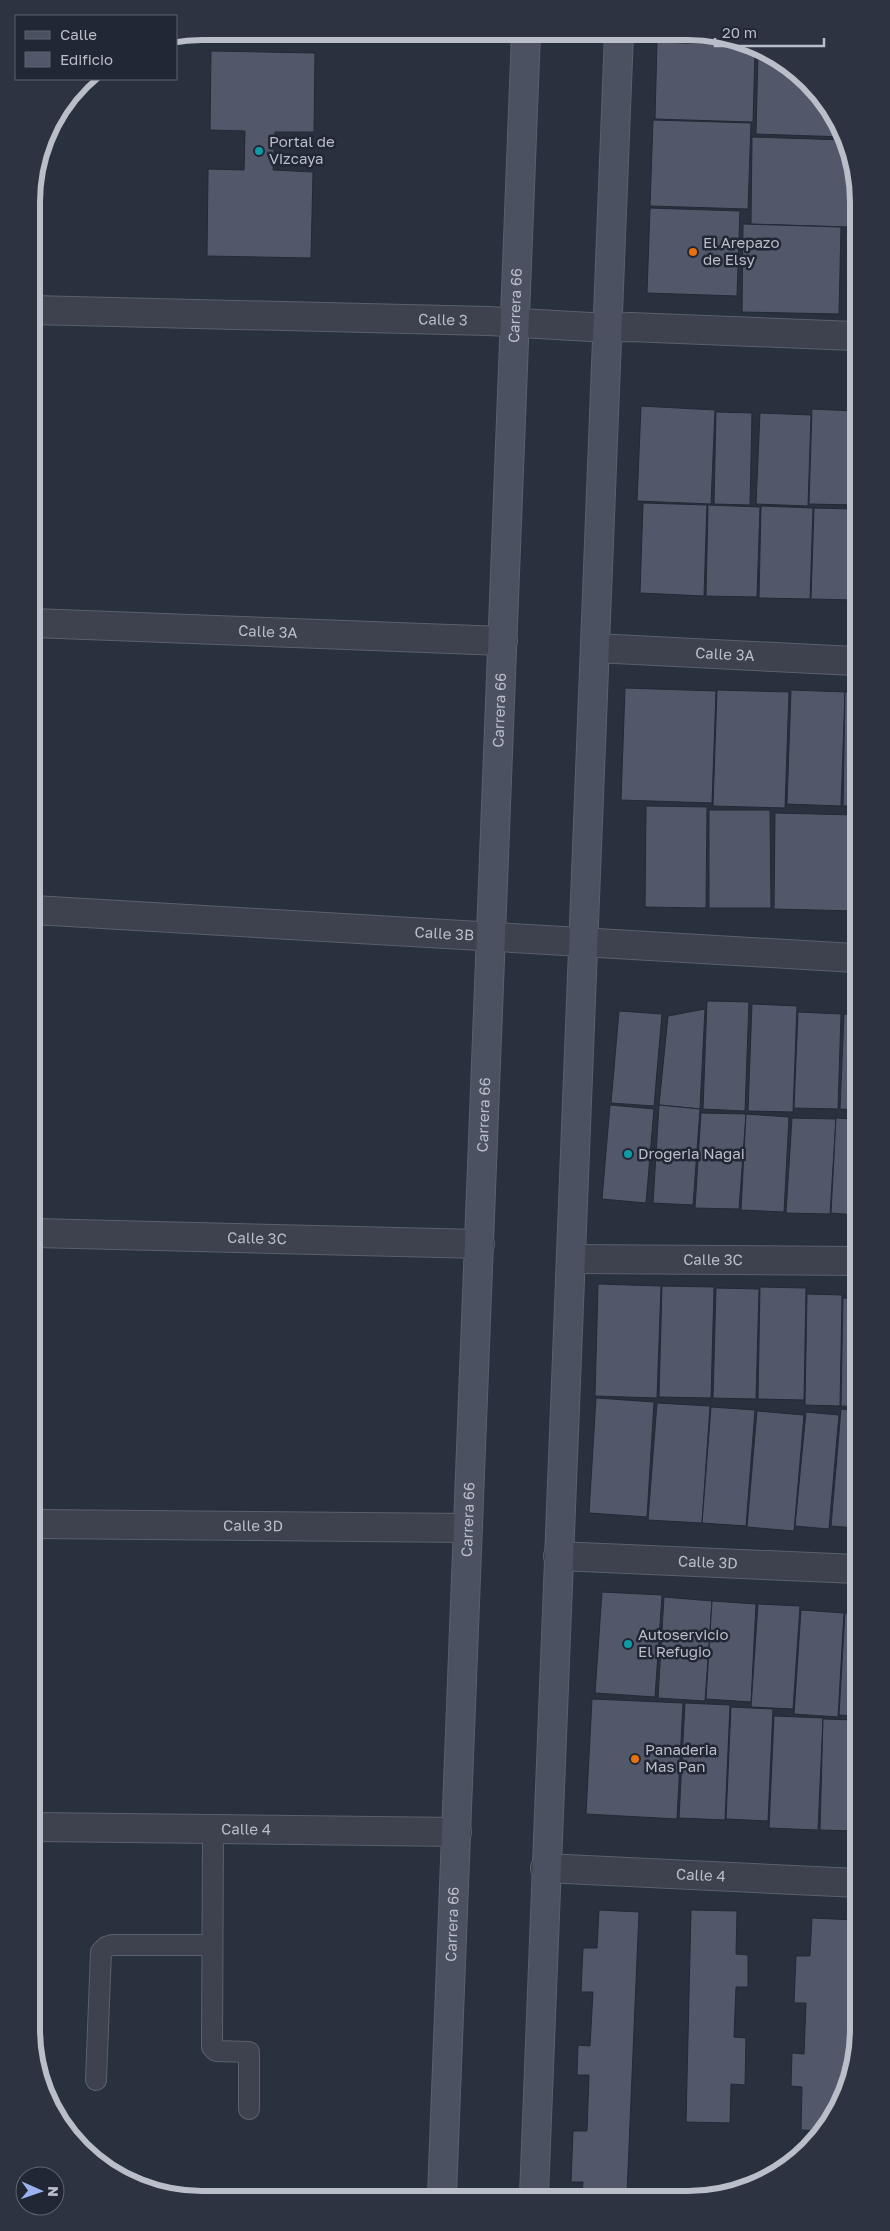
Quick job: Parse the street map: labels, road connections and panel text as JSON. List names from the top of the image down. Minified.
{"streets":{"main road":["Carrera 66"],"street":["Calle 3","Calle 3A","Calle 3B","Calle 3C","Calle 3D","Calle 4"]},"crossings":[["Carrera 66","Calle 3"],["Carrera 66","Calle 3A"],["Carrera 66","Calle 3B"],["Carrera 66","Calle 3C"],["Carrera 66","Calle 3D"],["Carrera 66","Calle 4"]],"places":["Portal de Vizcaya","El Arepazo de Elsy","Drogeria Nagai","Autoservicio El Refugio","Panaderia Mas Pan"],"legend":["Calle","Edificio"],"scale_bar":"20 m","north":"right"}
